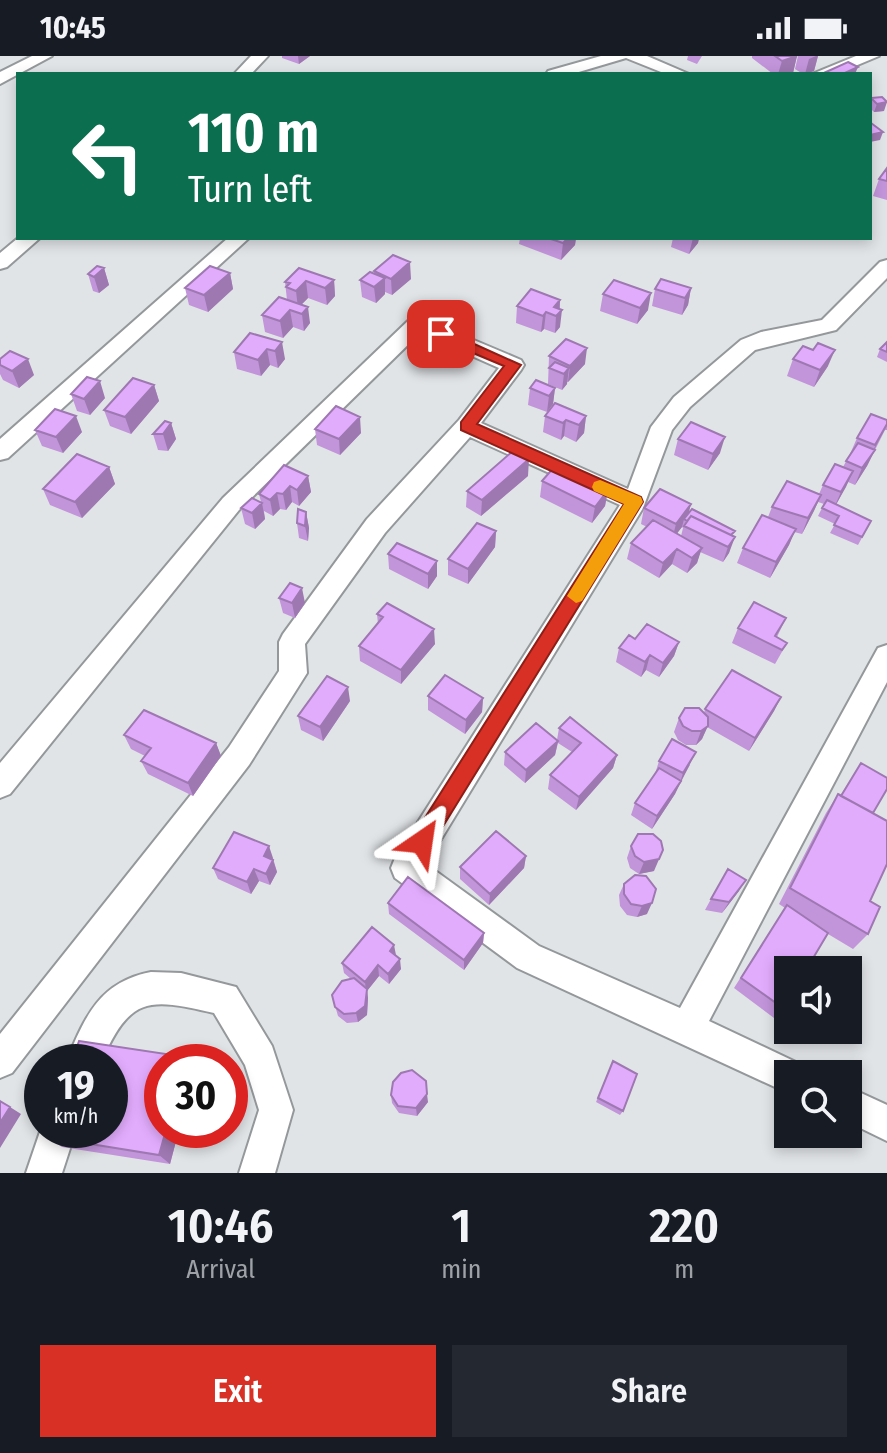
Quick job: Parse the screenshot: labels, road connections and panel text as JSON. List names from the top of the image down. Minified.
{"page":{"status":"10:45","turn":["110 m","Turn left"],"speed":"19 km/h","limit":"30","eta":["10:46","Arrival","1","min","220","m"],"buttons":["Exit","Share"]}}
